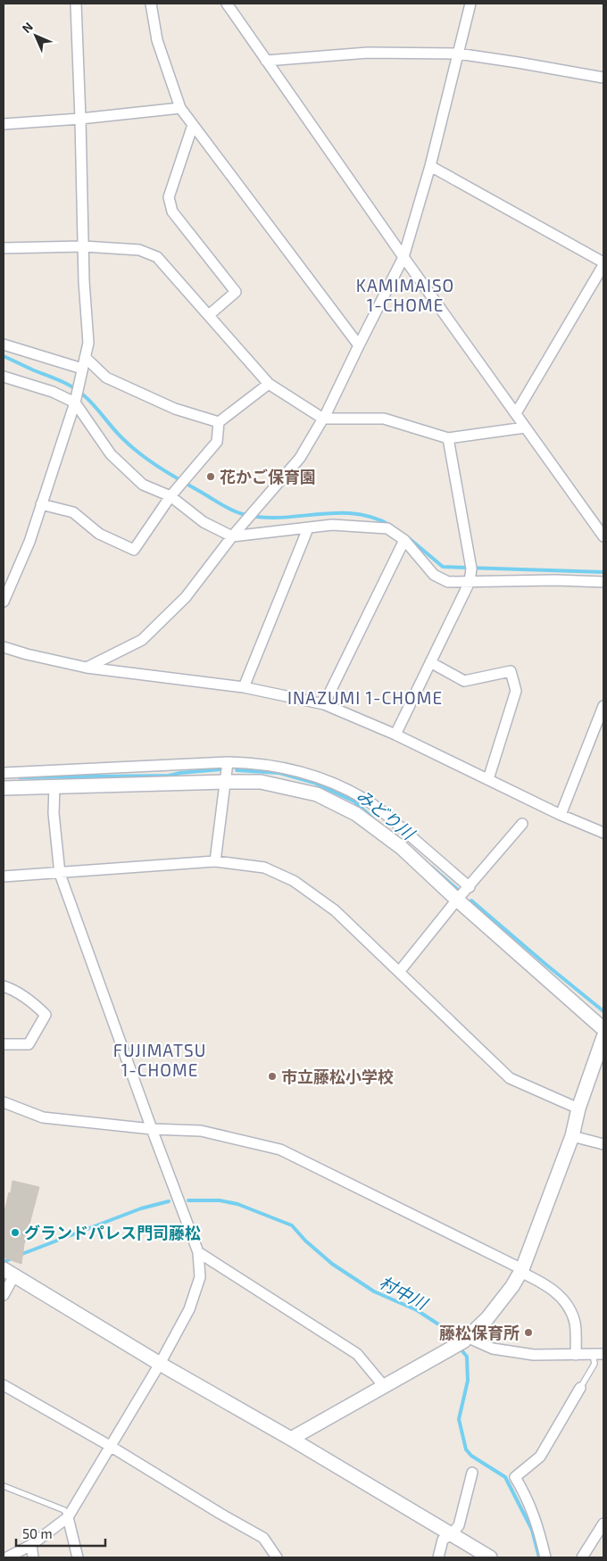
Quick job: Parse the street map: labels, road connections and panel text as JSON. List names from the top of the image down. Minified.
{"districts":["KAMIMAISO 1-CHOME","INAZUMI 1-CHOME","FUJIMATSU 1-CHOME"],"water":["みどり川","村中川"],"places":["花かご保育園","市立藤松小学校","グランドパレス門司藤松","藤松保育所"],"scale_bar":"50 m","north":"top left"}
